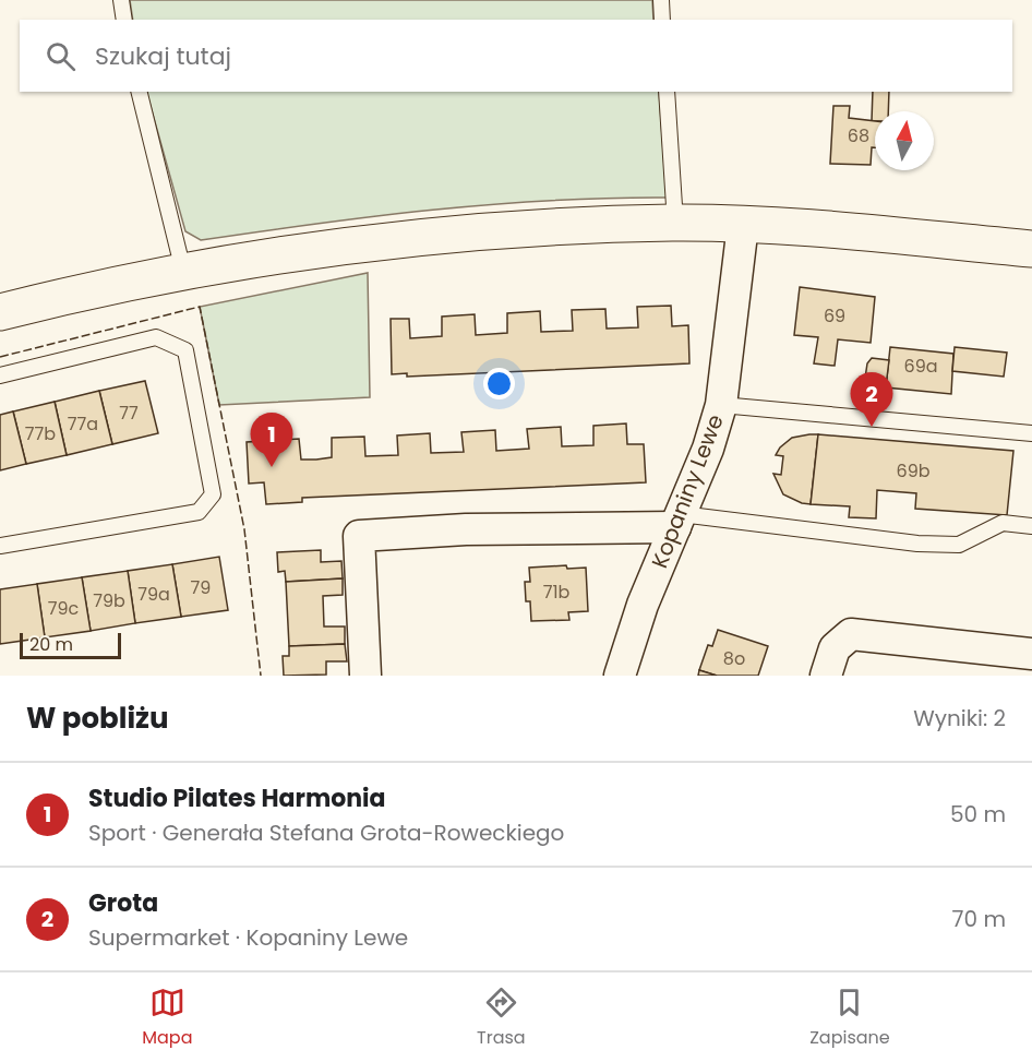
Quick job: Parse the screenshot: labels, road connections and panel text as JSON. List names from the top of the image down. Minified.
{"streets":{"street":["Kopaniny Lewe"]},"house_numbers":["68","69","69a","77","77a","77b","69b","79","71b","79a","79b","79c","8o"],"scale_bar":"20 m","north":"top","page":{"search":"Szukaj tutaj","pins":["2","1"],"scale":"20 m","heading":["W pobliżu","Wyniki: 2"],"list":[{"mark":"1","name":"Studio Pilates Harmonia","note":"Sport · Generała Stefana Grota-Roweckiego","value":"50 m"},{"mark":"2","name":"Grota","note":"Supermarket · Kopaniny Lewe","value":"70 m"}],"nav":["Mapa","Trasa","Zapisane"]}}
